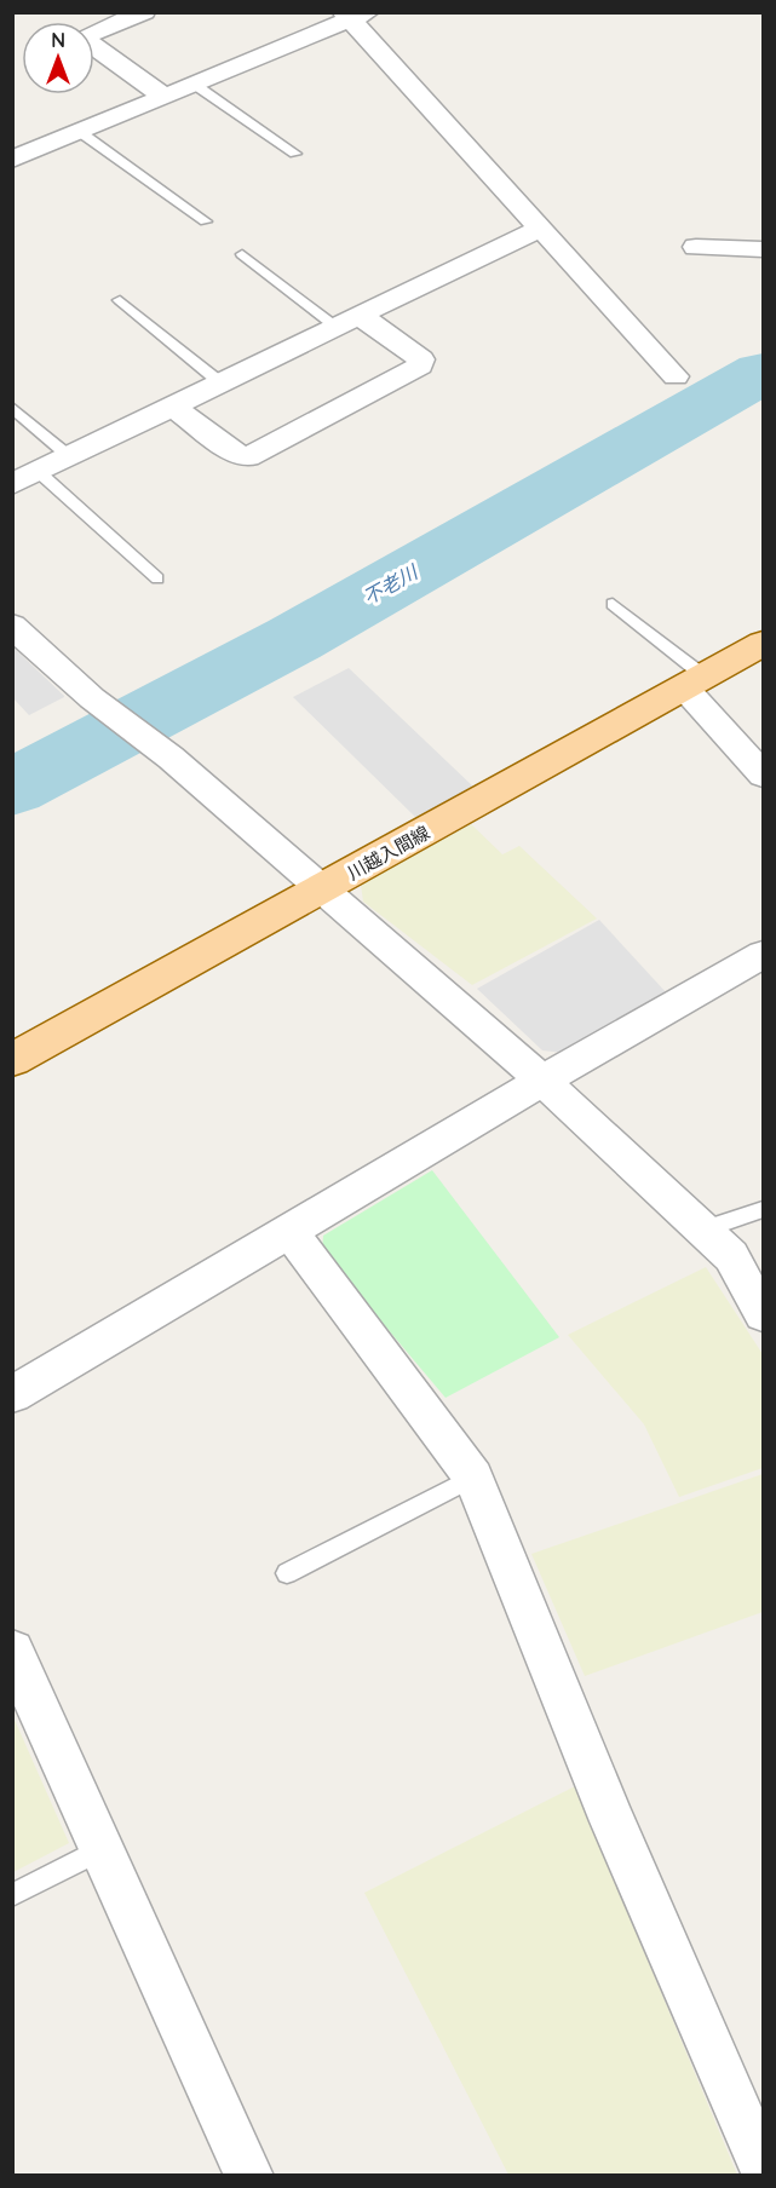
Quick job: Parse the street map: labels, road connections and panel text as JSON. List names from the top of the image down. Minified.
{"streets":{"main road":["川越入間線"]},"water":["不老川"],"north":"top"}
